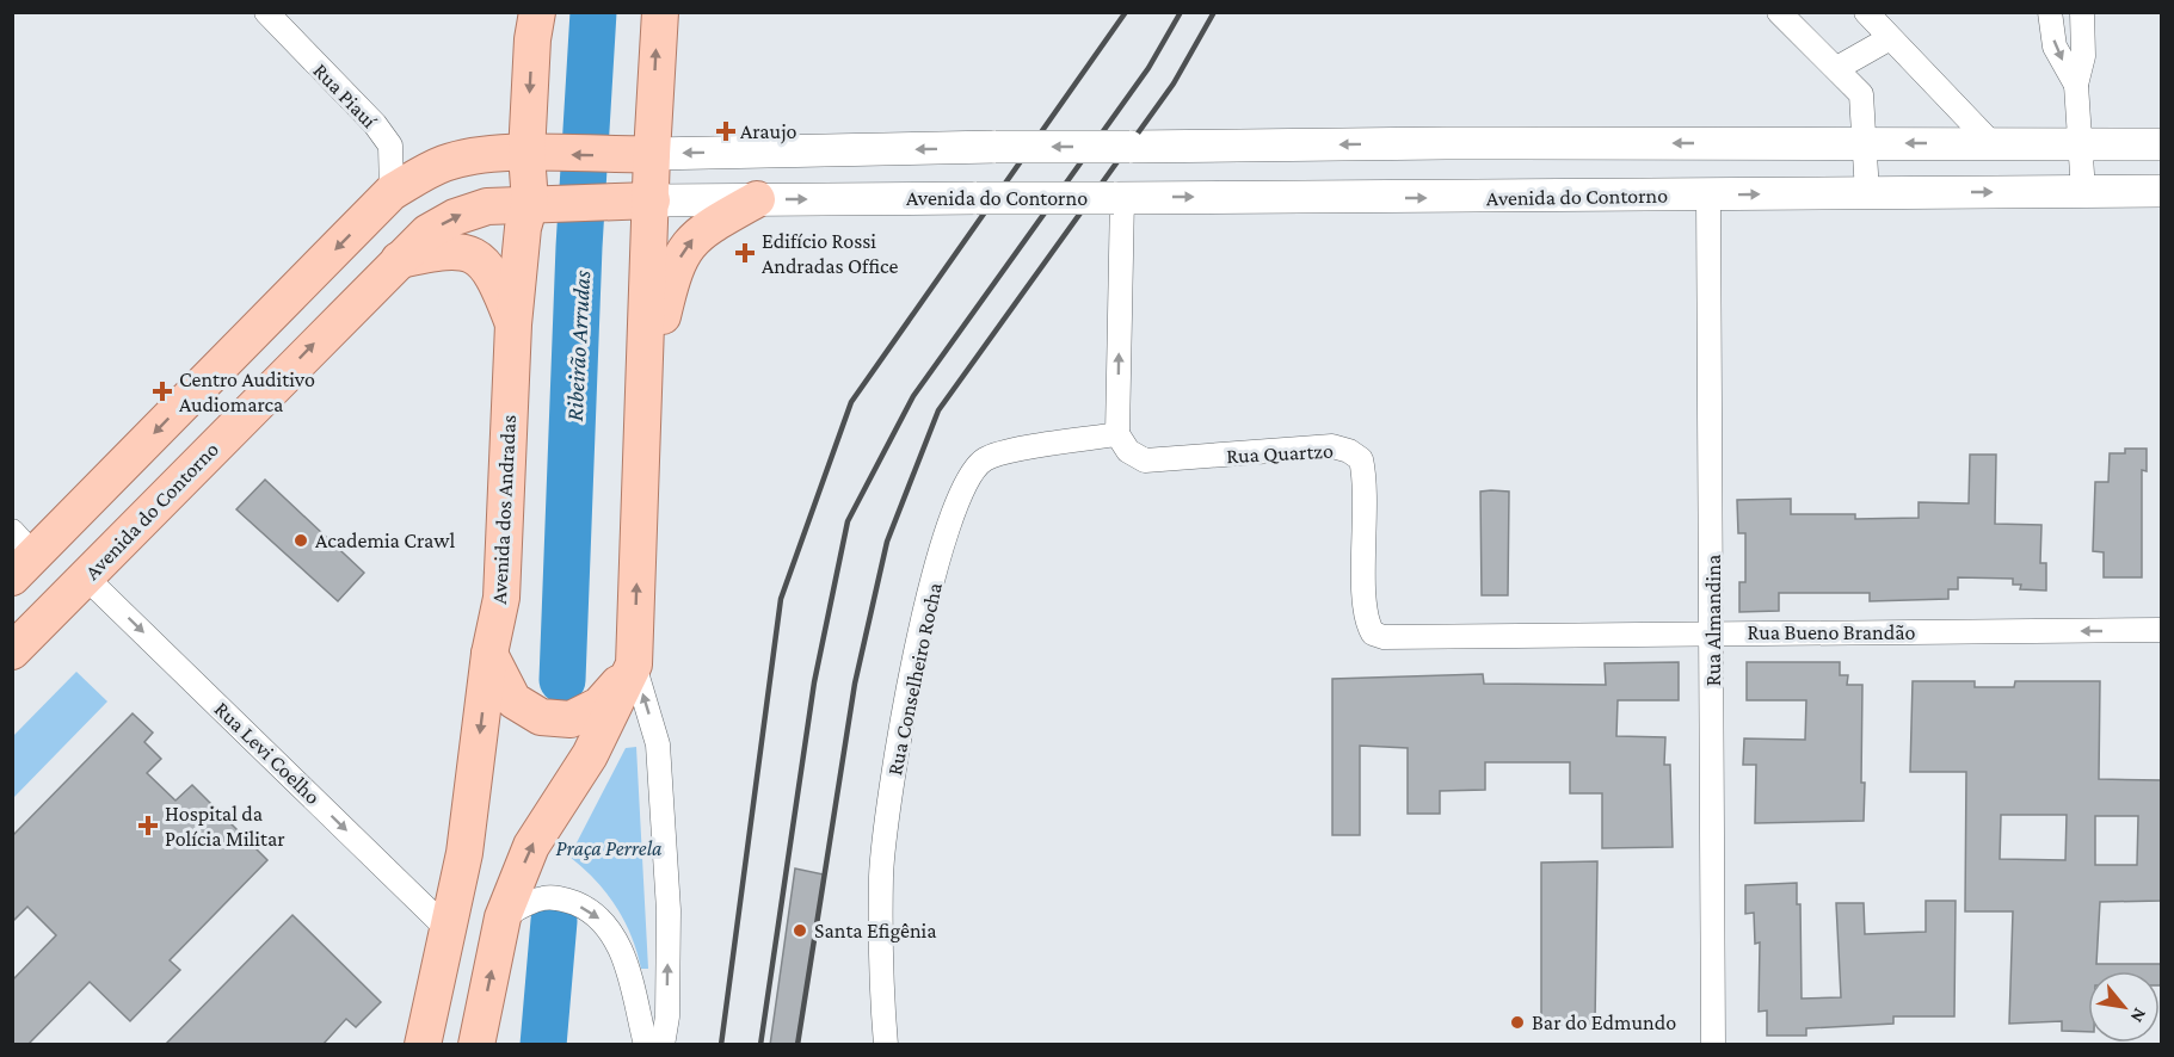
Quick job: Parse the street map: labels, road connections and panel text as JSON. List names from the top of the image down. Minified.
{"streets":{"main road":["Avenida do Contorno","Avenida dos Andradas"],"street":["Rua Piauí","Rua Quartzo","Rua Almandina","Rua Bueno Brandão","Rua Conselheiro Rocha","Rua Levi Coelho"]},"crossings":[["Avenida do Contorno","Avenida dos Andradas"],["Avenida do Contorno","Rua Almandina"],["Avenida do Contorno","Rua Levi Coelho"],["Rua Quartzo","Rua Bueno Brandão"],["Rua Quartzo","Rua Conselheiro Rocha"],["Avenida dos Andradas","Rua Levi Coelho"],["Rua Almandina","Rua Bueno Brandão"]],"one_way":["Rua Bueno Brandão","Rua Levi Coelho"],"water":["Ribeirão Arrudas"],"parks":["Praça Perrela"],"places":{"health":["Araujo","Edifício Rossi Andradas Office","Centro Auditivo Audiomarca","Hospital da Polícia Militar"],"other":["Academia Crawl","Santa Efigênia","Bar do Edmundo"]},"north":"bottom right"}
